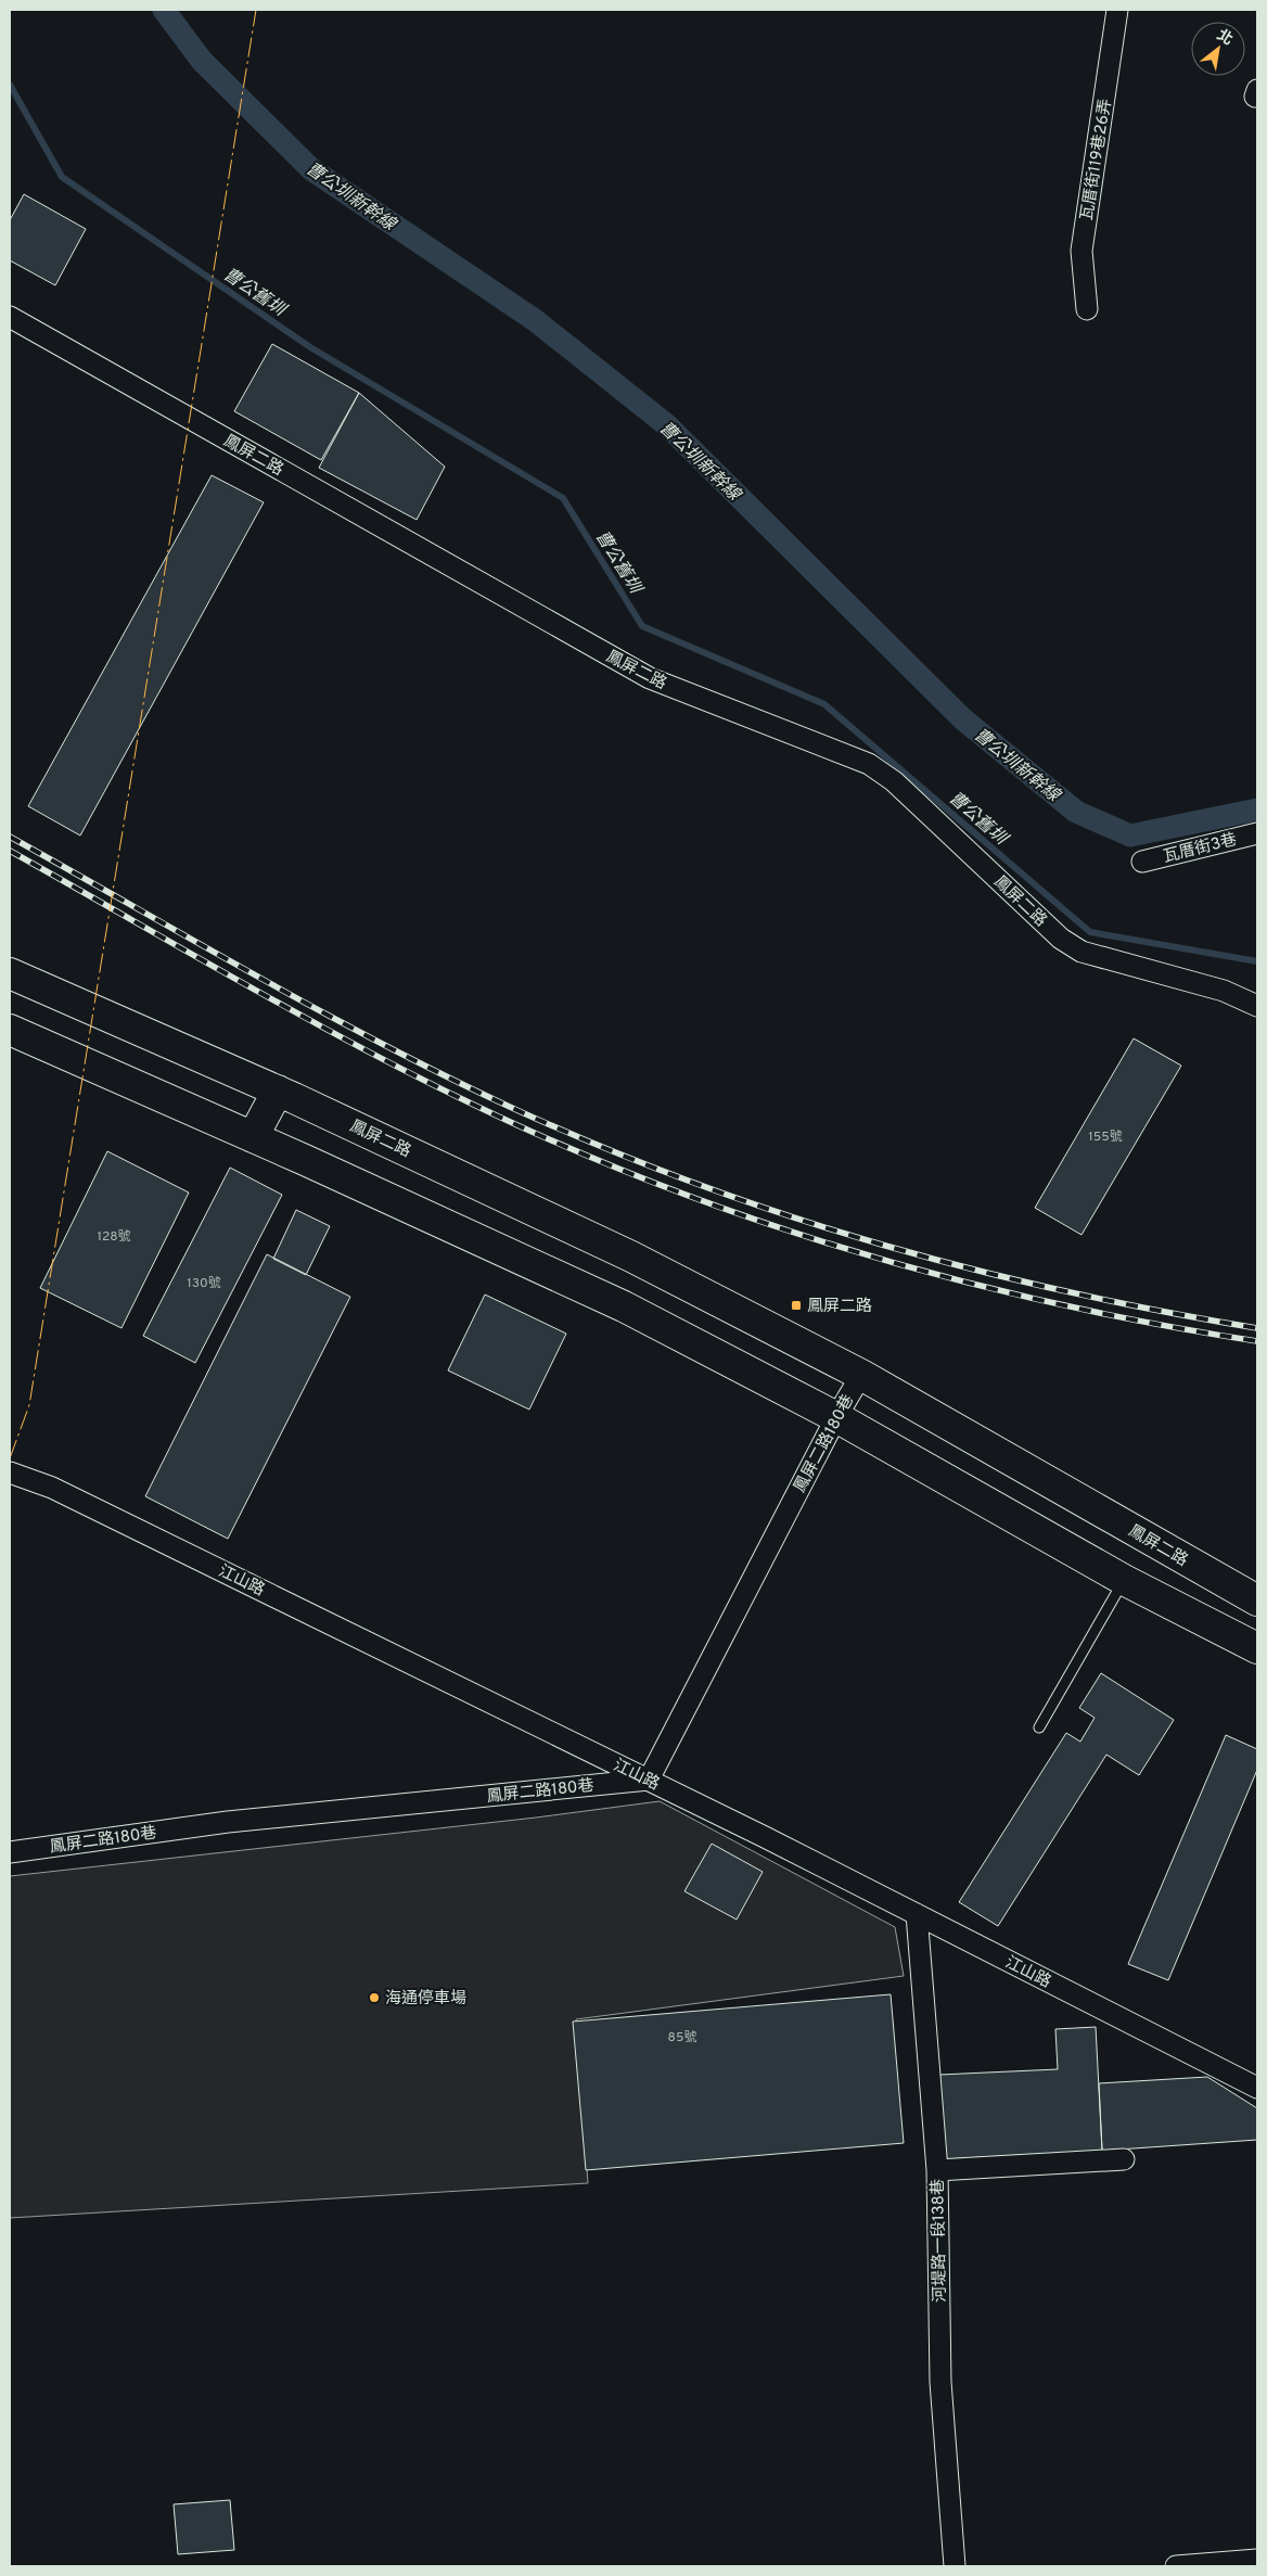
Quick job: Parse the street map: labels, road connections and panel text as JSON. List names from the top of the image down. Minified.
{"streets":{"main road":["鳳屏二路"],"street":["瓦厝街119巷26弄","瓦厝街3巷","鳳屏二路180巷","江山路","河堤路一段138巷"]},"crossings":[["鳳屏二路","鳳屏二路180巷"],["鳳屏二路180巷","江山路"],["江山路","河堤路一段138巷"]],"water":["曹公圳新幹線","曹公舊圳"],"places":{"transit":["鳳屏二路"],"other":["海通停車場"]},"house_numbers":["155號","128號","130號","85號"],"north":"top right"}
